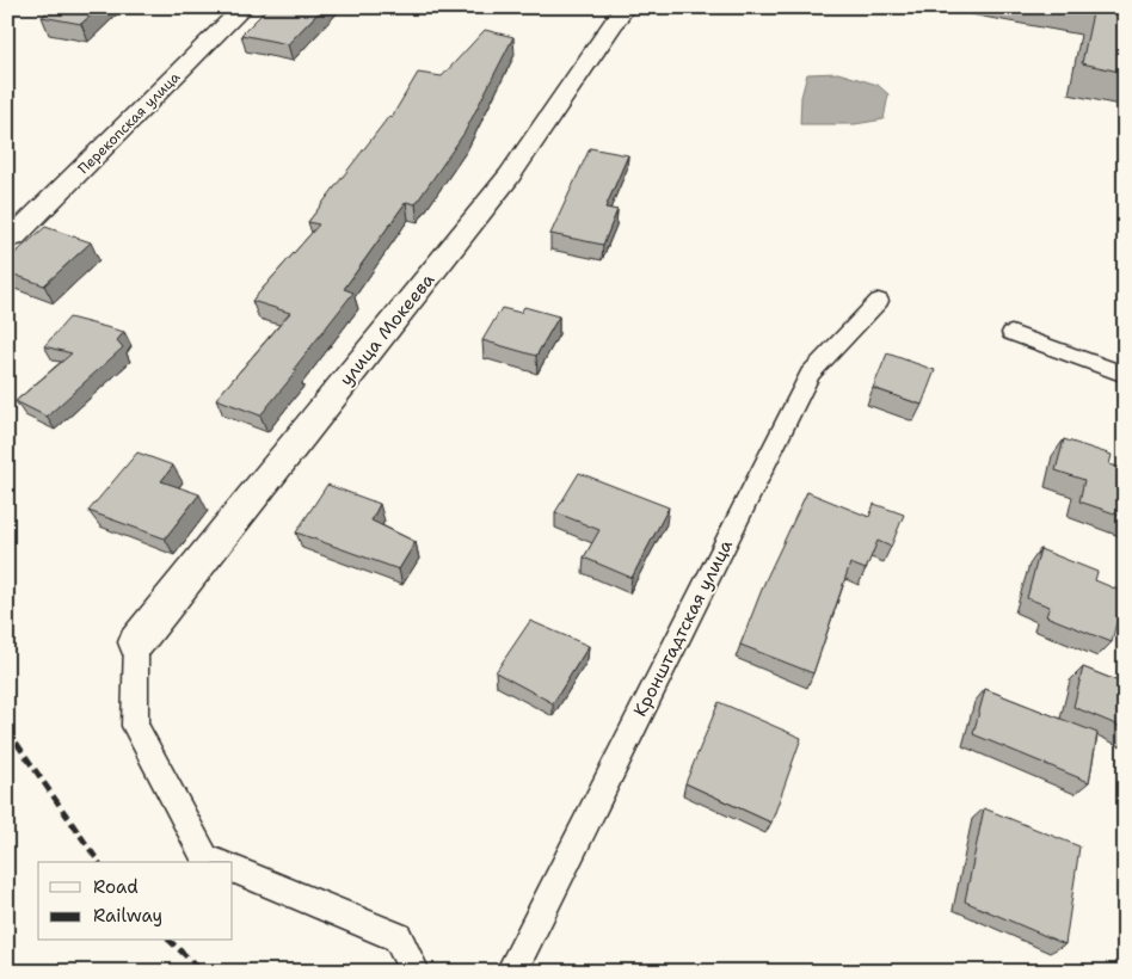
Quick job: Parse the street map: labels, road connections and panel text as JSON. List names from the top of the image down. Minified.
{"streets":{"street":["Перекопская улица","улица Мокеева"],"lane":["Кронштадтская улица"]},"legend":["Road","Railway"]}
